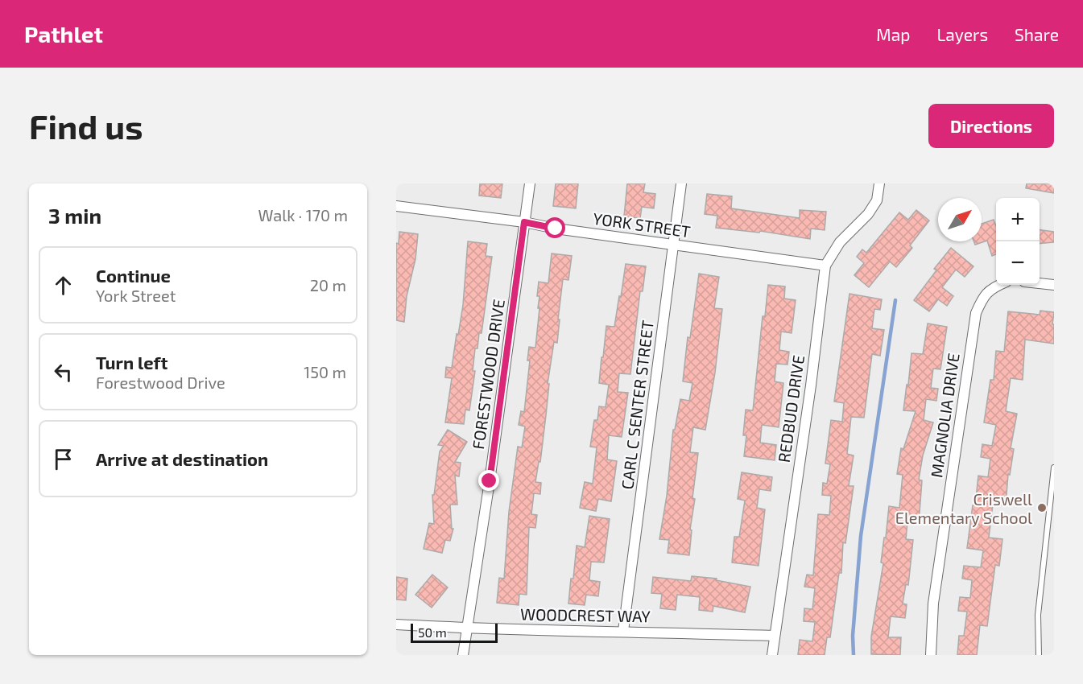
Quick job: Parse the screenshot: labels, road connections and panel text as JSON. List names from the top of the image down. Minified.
{"streets":{"street":["YORK STREET","FORESTWOOD DRIVE","CARL C SENTER STREET","REDBUD DRIVE","MAGNOLIA DRIVE","WOODCREST WAY"]},"crossings":[["YORK STREET","FORESTWOOD DRIVE"],["YORK STREET","CARL C SENTER STREET"],["YORK STREET","REDBUD DRIVE"],["FORESTWOOD DRIVE","WOODCREST WAY"],["CARL C SENTER STREET","WOODCREST WAY"],["REDBUD DRIVE","WOODCREST WAY"]],"places":["Criswell Elementary School"],"scale_bar":"50 m","north":"top right","page":{"header":"Pathlet","nav":["Map","Layers","Share"],"buttons":"Directions","title":"Find us","heading":["3 min","Walk · 170 m"],"map_buttons":["+","−"],"list":[["Continue","York Street","20 m"],["Turn left","Forestwood Drive","150 m"],"Arrive at destination"],"scale":"50 m"}}
